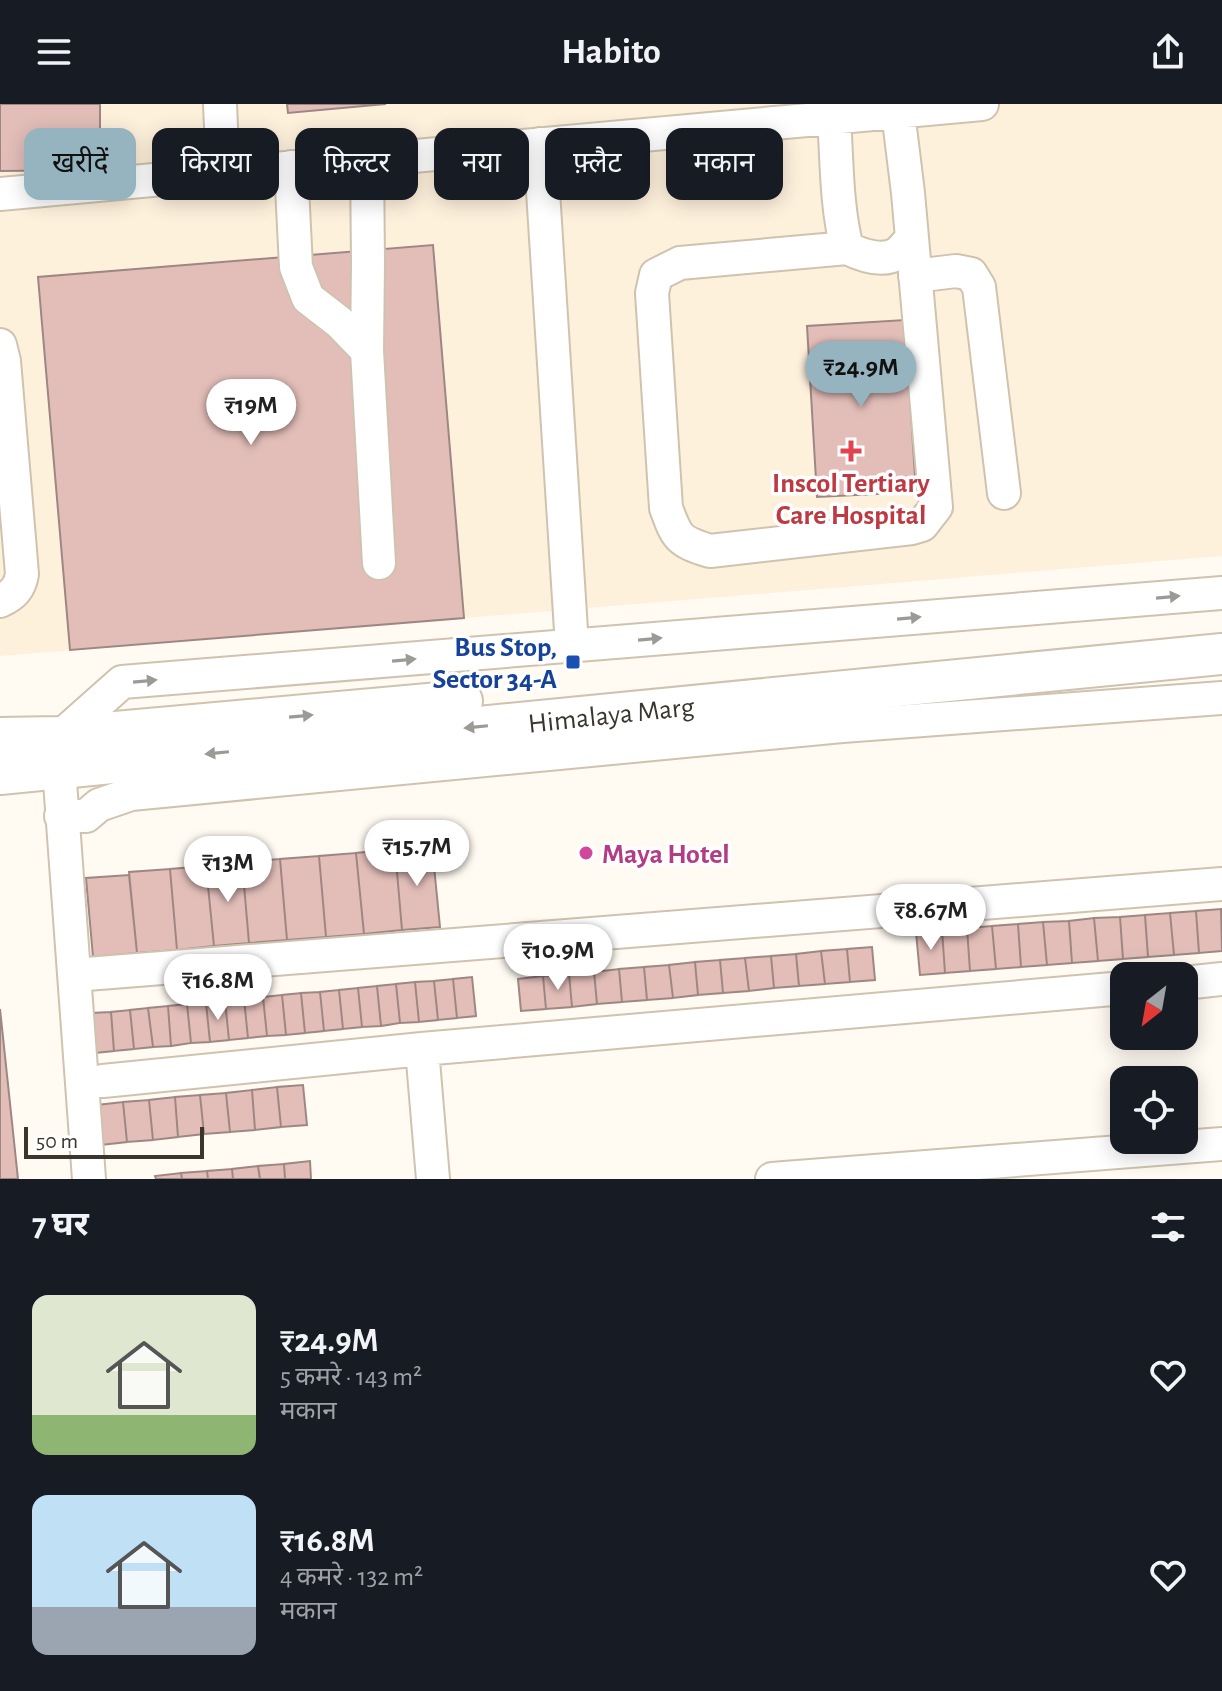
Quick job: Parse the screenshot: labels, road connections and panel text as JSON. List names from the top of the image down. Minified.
{"streets":{"main road":["Himalaya Marg"]},"places":{"health":["Inscol Tertiary Care Hospital"],"transit":["Bus Stop, Sector 34-A"],"other":["Maya Hotel"]},"scale_bar":"50 m","north":"bottom left","page":{"header":"Habito","chip":["खरीदें","किराया","फ़िल्टर","नया","फ़्लैट","मकान"],"price":["₹24.9M","₹19M","₹15.7M","₹13M","₹8.67M","₹10.9M","₹16.8M"],"scale":"50 m","heading":"7 घर","list":[{"name":"₹24.9M","note":"5 कमरे · 143 m² · मकान"},{"name":"₹16.8M","note":"4 कमरे · 132 m² · मकान"}]}}
